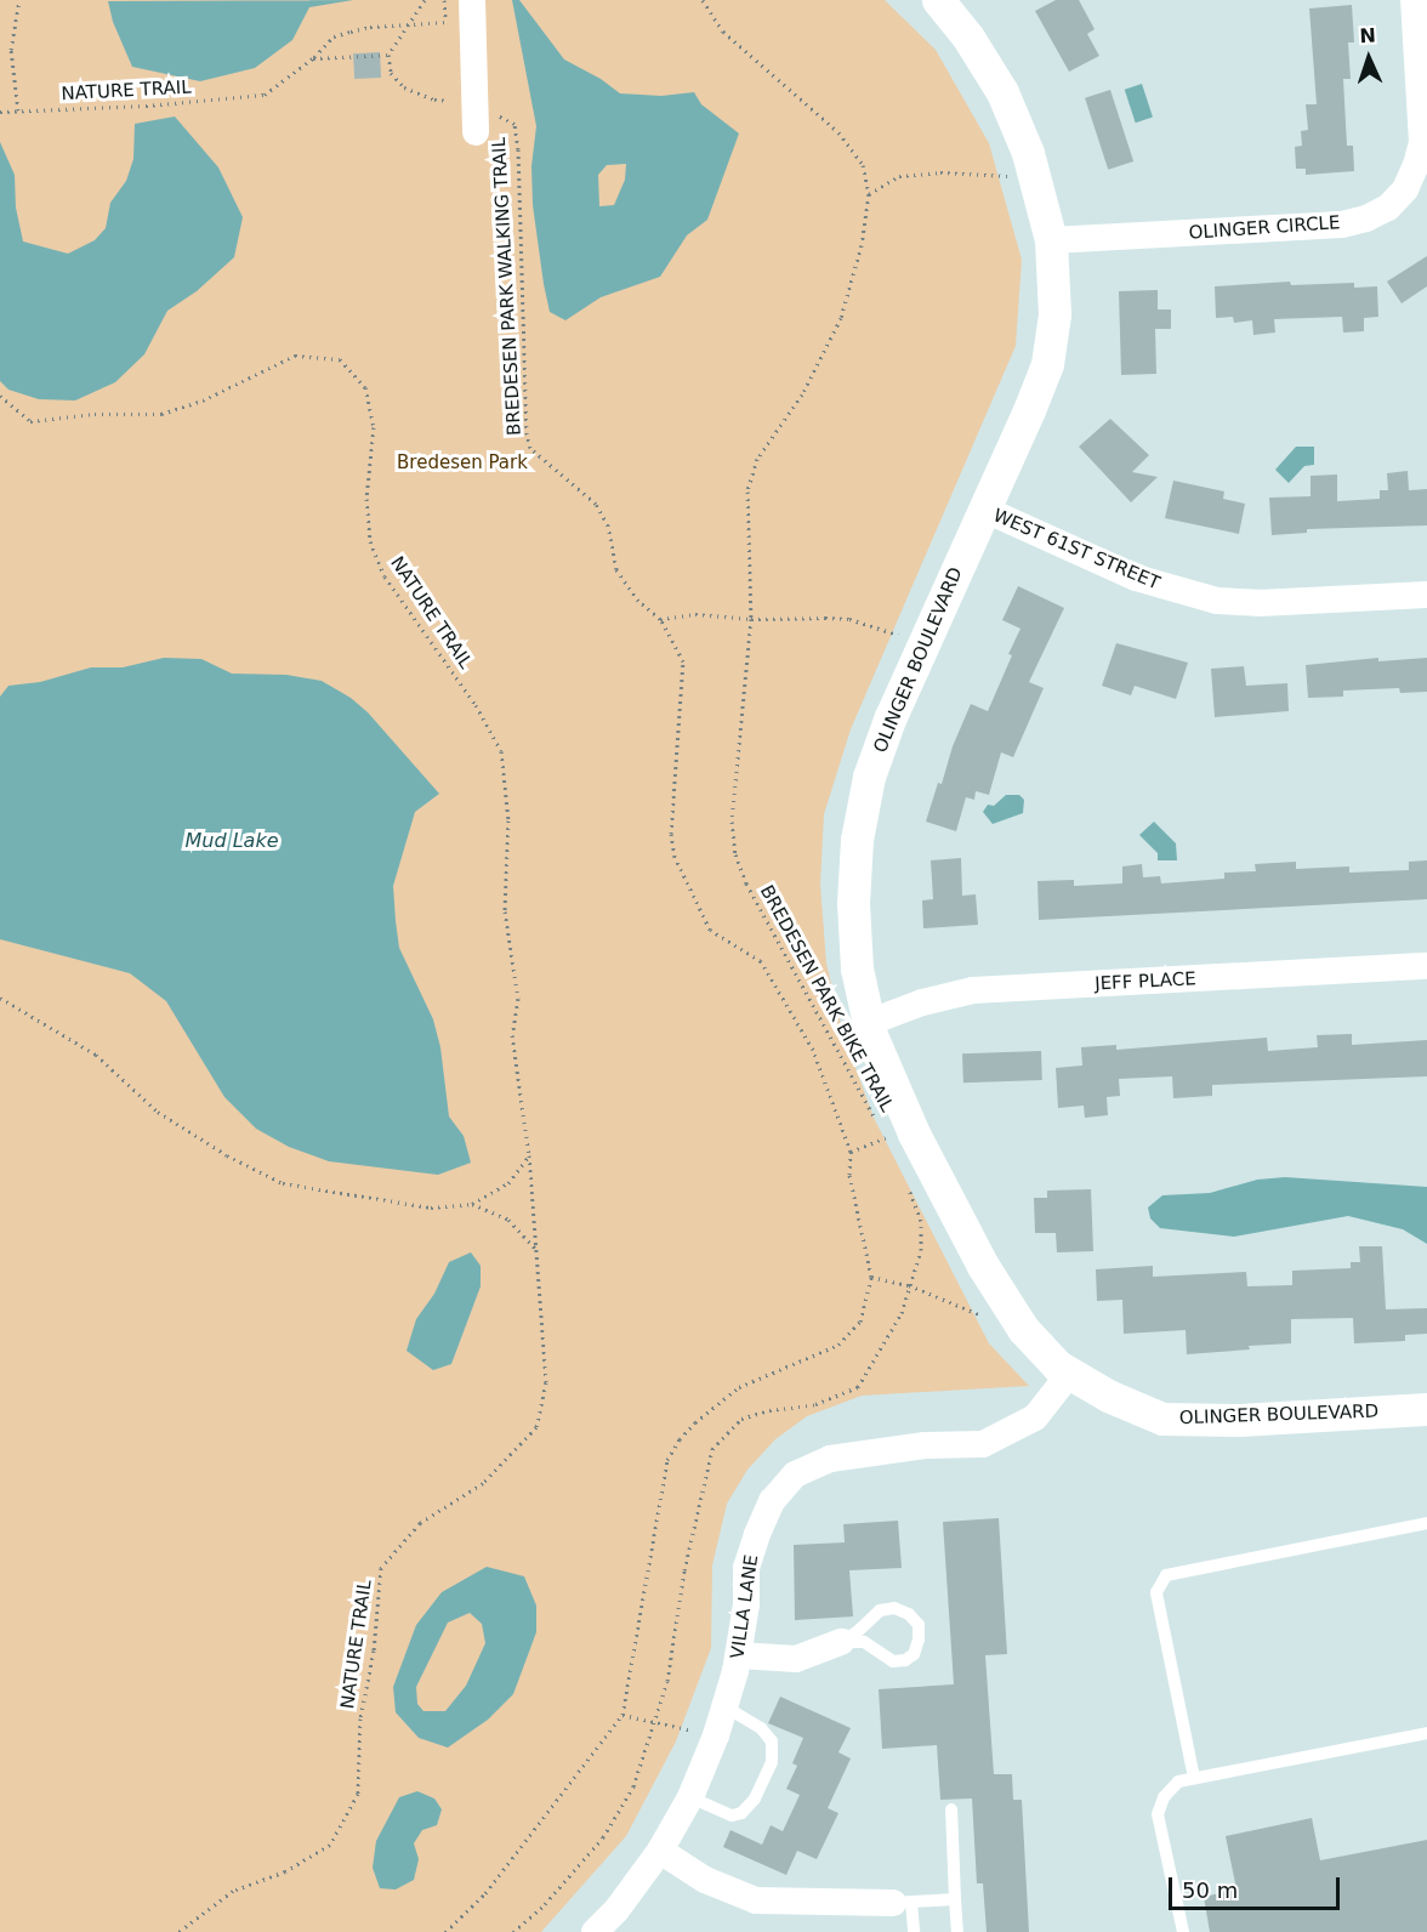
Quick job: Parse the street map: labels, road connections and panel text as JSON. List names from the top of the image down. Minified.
{"streets":{"street":["OLINGER CIRCLE","WEST 61ST STREET","OLINGER BOULEVARD","JEFF PLACE","VILLA LANE"],"path":["NATURE TRAIL","BREDESEN PARK WALKING TRAIL","BREDESEN PARK BIKE TRAIL"]},"crossings":[["OLINGER CIRCLE","OLINGER BOULEVARD"],["WEST 61ST STREET","OLINGER BOULEVARD"],["OLINGER BOULEVARD","JEFF PLACE"],["OLINGER BOULEVARD","VILLA LANE"]],"water":["Mud Lake"],"parks":["Bredesen Park"],"scale_bar":"50 m","north":"top"}
